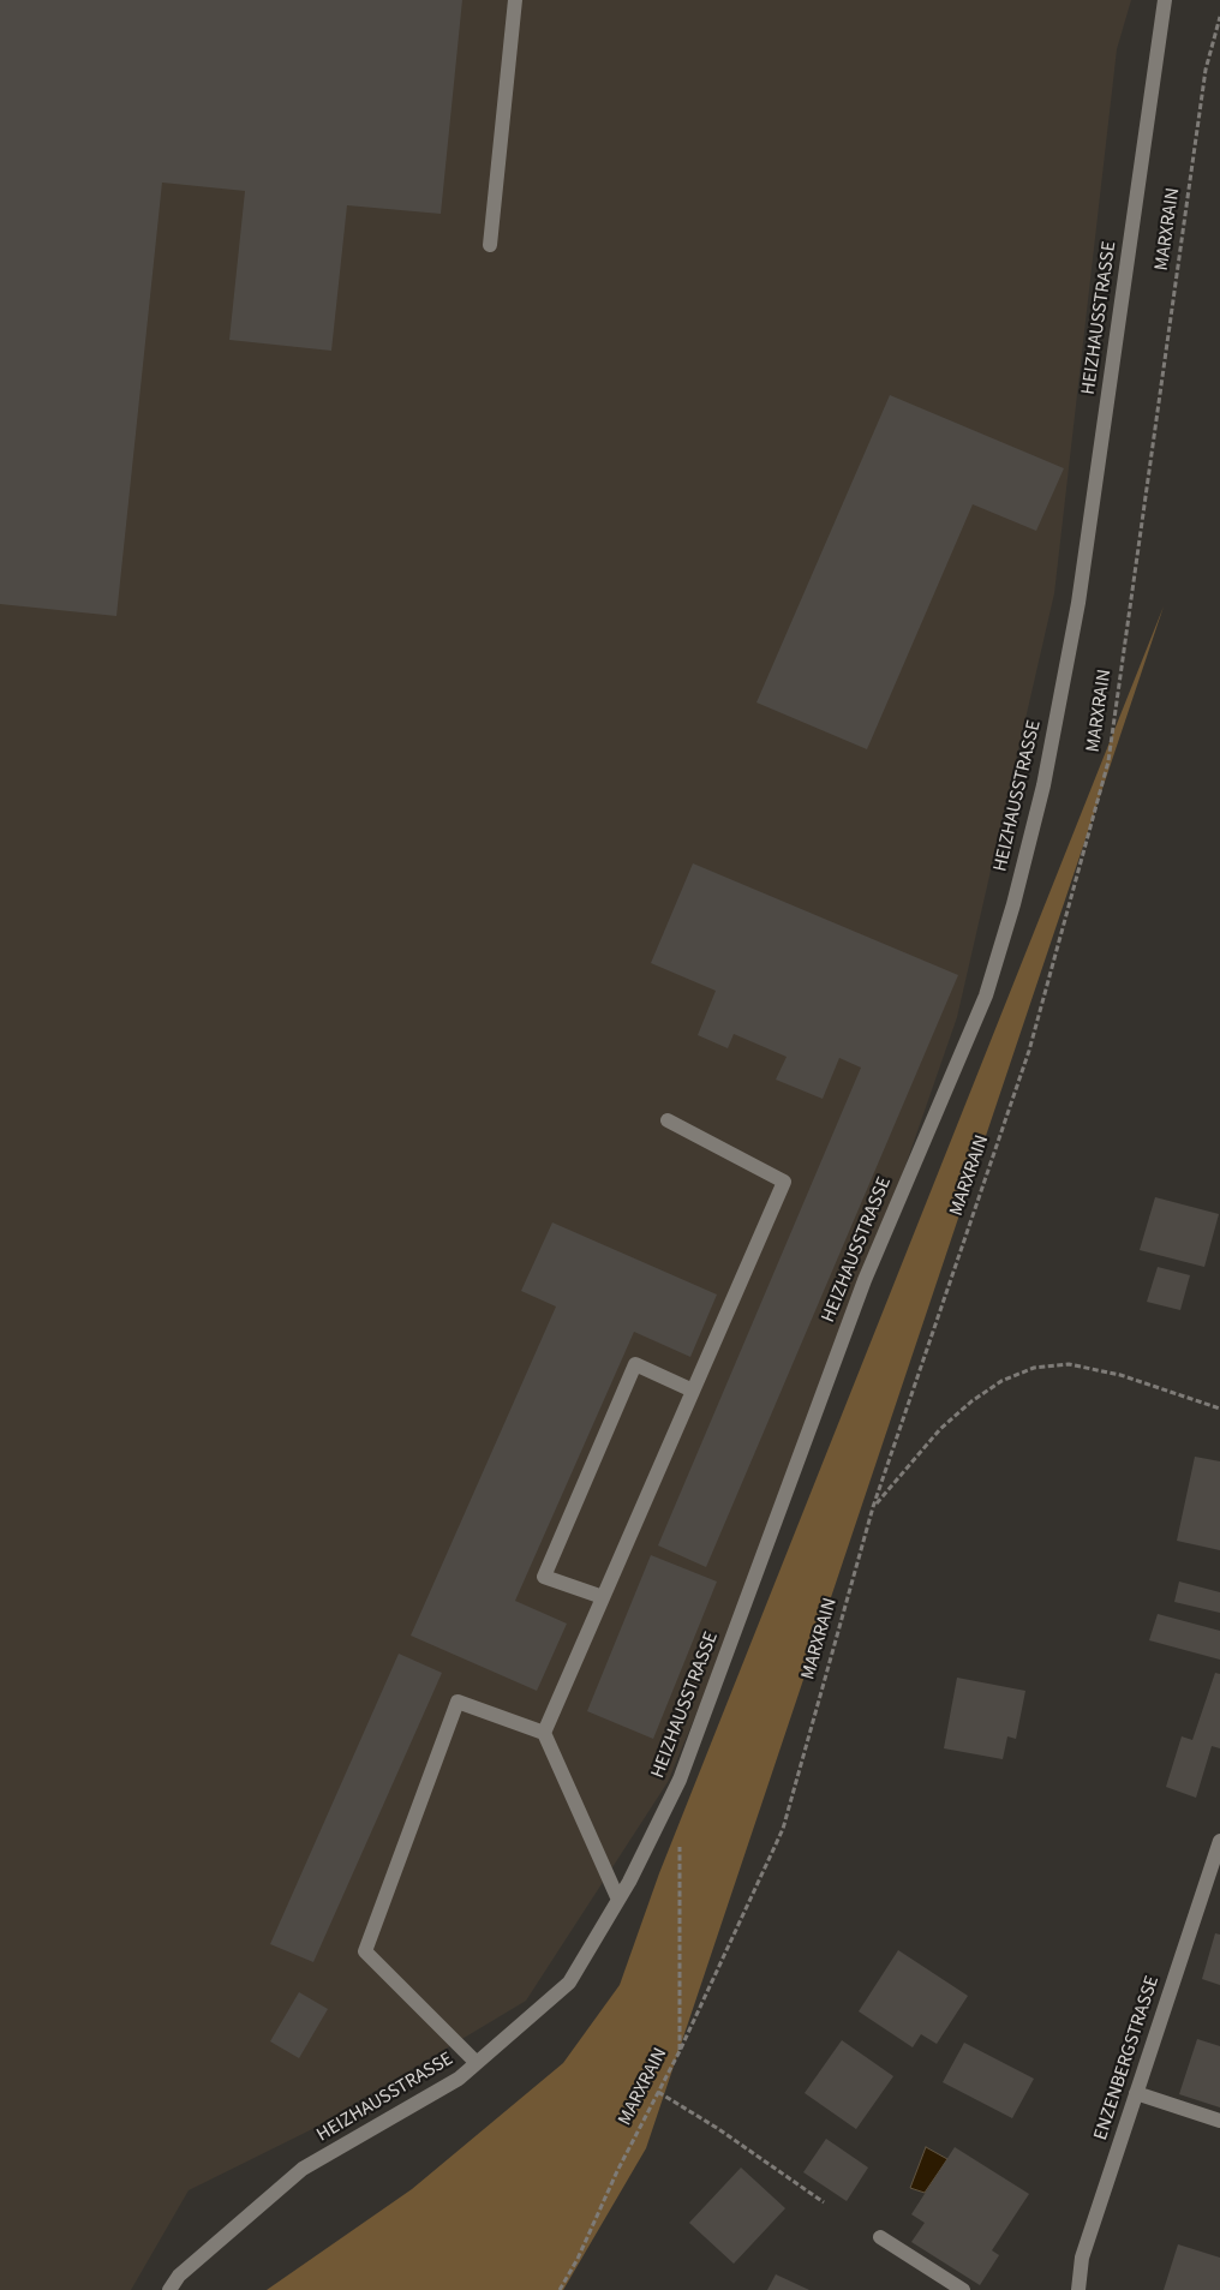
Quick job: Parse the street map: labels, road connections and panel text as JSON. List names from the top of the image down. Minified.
{"streets":{"street":["HEIZHAUSSTRASSE","ENZENBERGSTRASSE"],"path":["MARXRAIN"]}}
